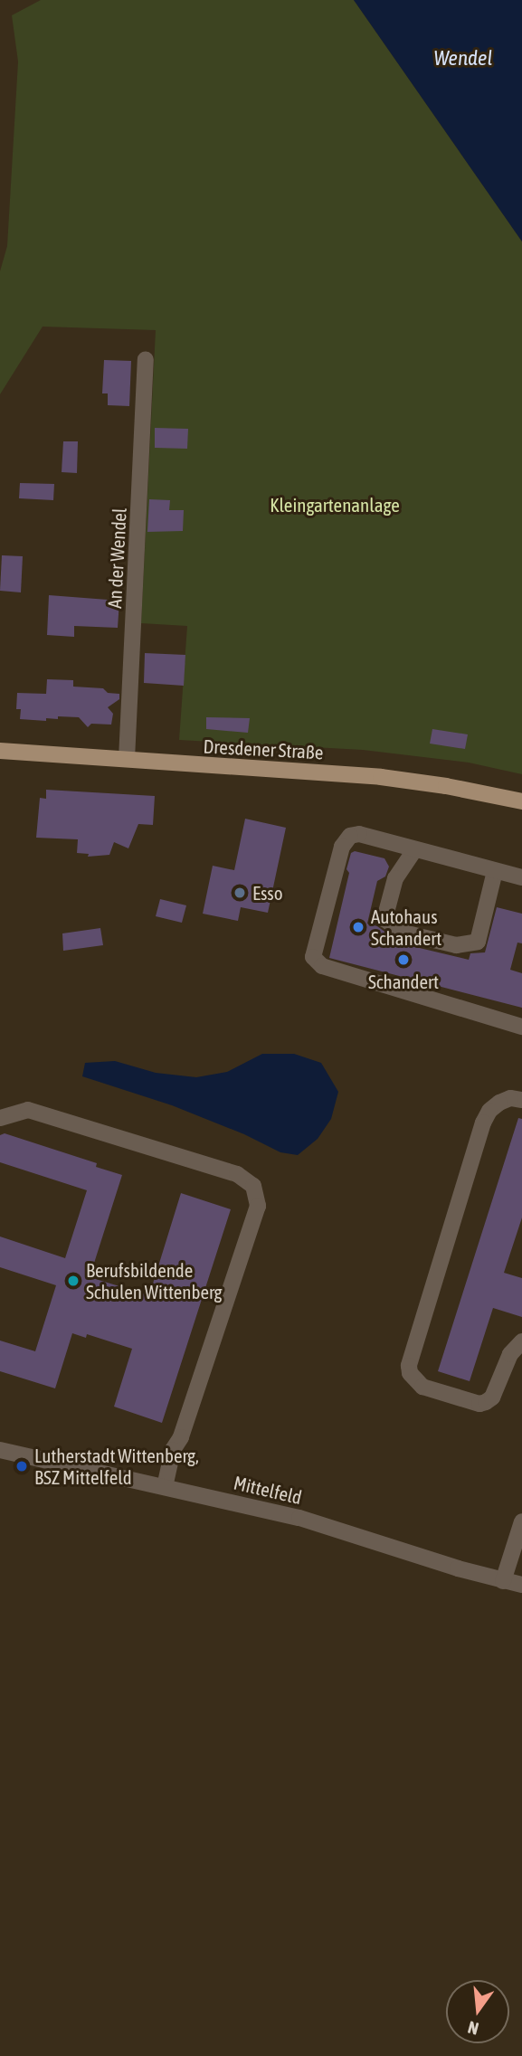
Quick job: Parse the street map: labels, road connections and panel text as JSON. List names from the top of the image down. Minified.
{"streets":{"main road":["Dresdener Straße"],"street":["An der Wendel","Mittelfeld"]},"crossings":[["An der Wendel","Dresdener Straße"]],"water":["Wendel"],"parks":["Kleingartenanlage"],"places":["Esso","Autohaus Schandert","Schandert","Berufsbildende Schulen Wittenberg","Lutherstadt Wittenberg, BSZ Mittelfeld"],"north":"bottom"}
